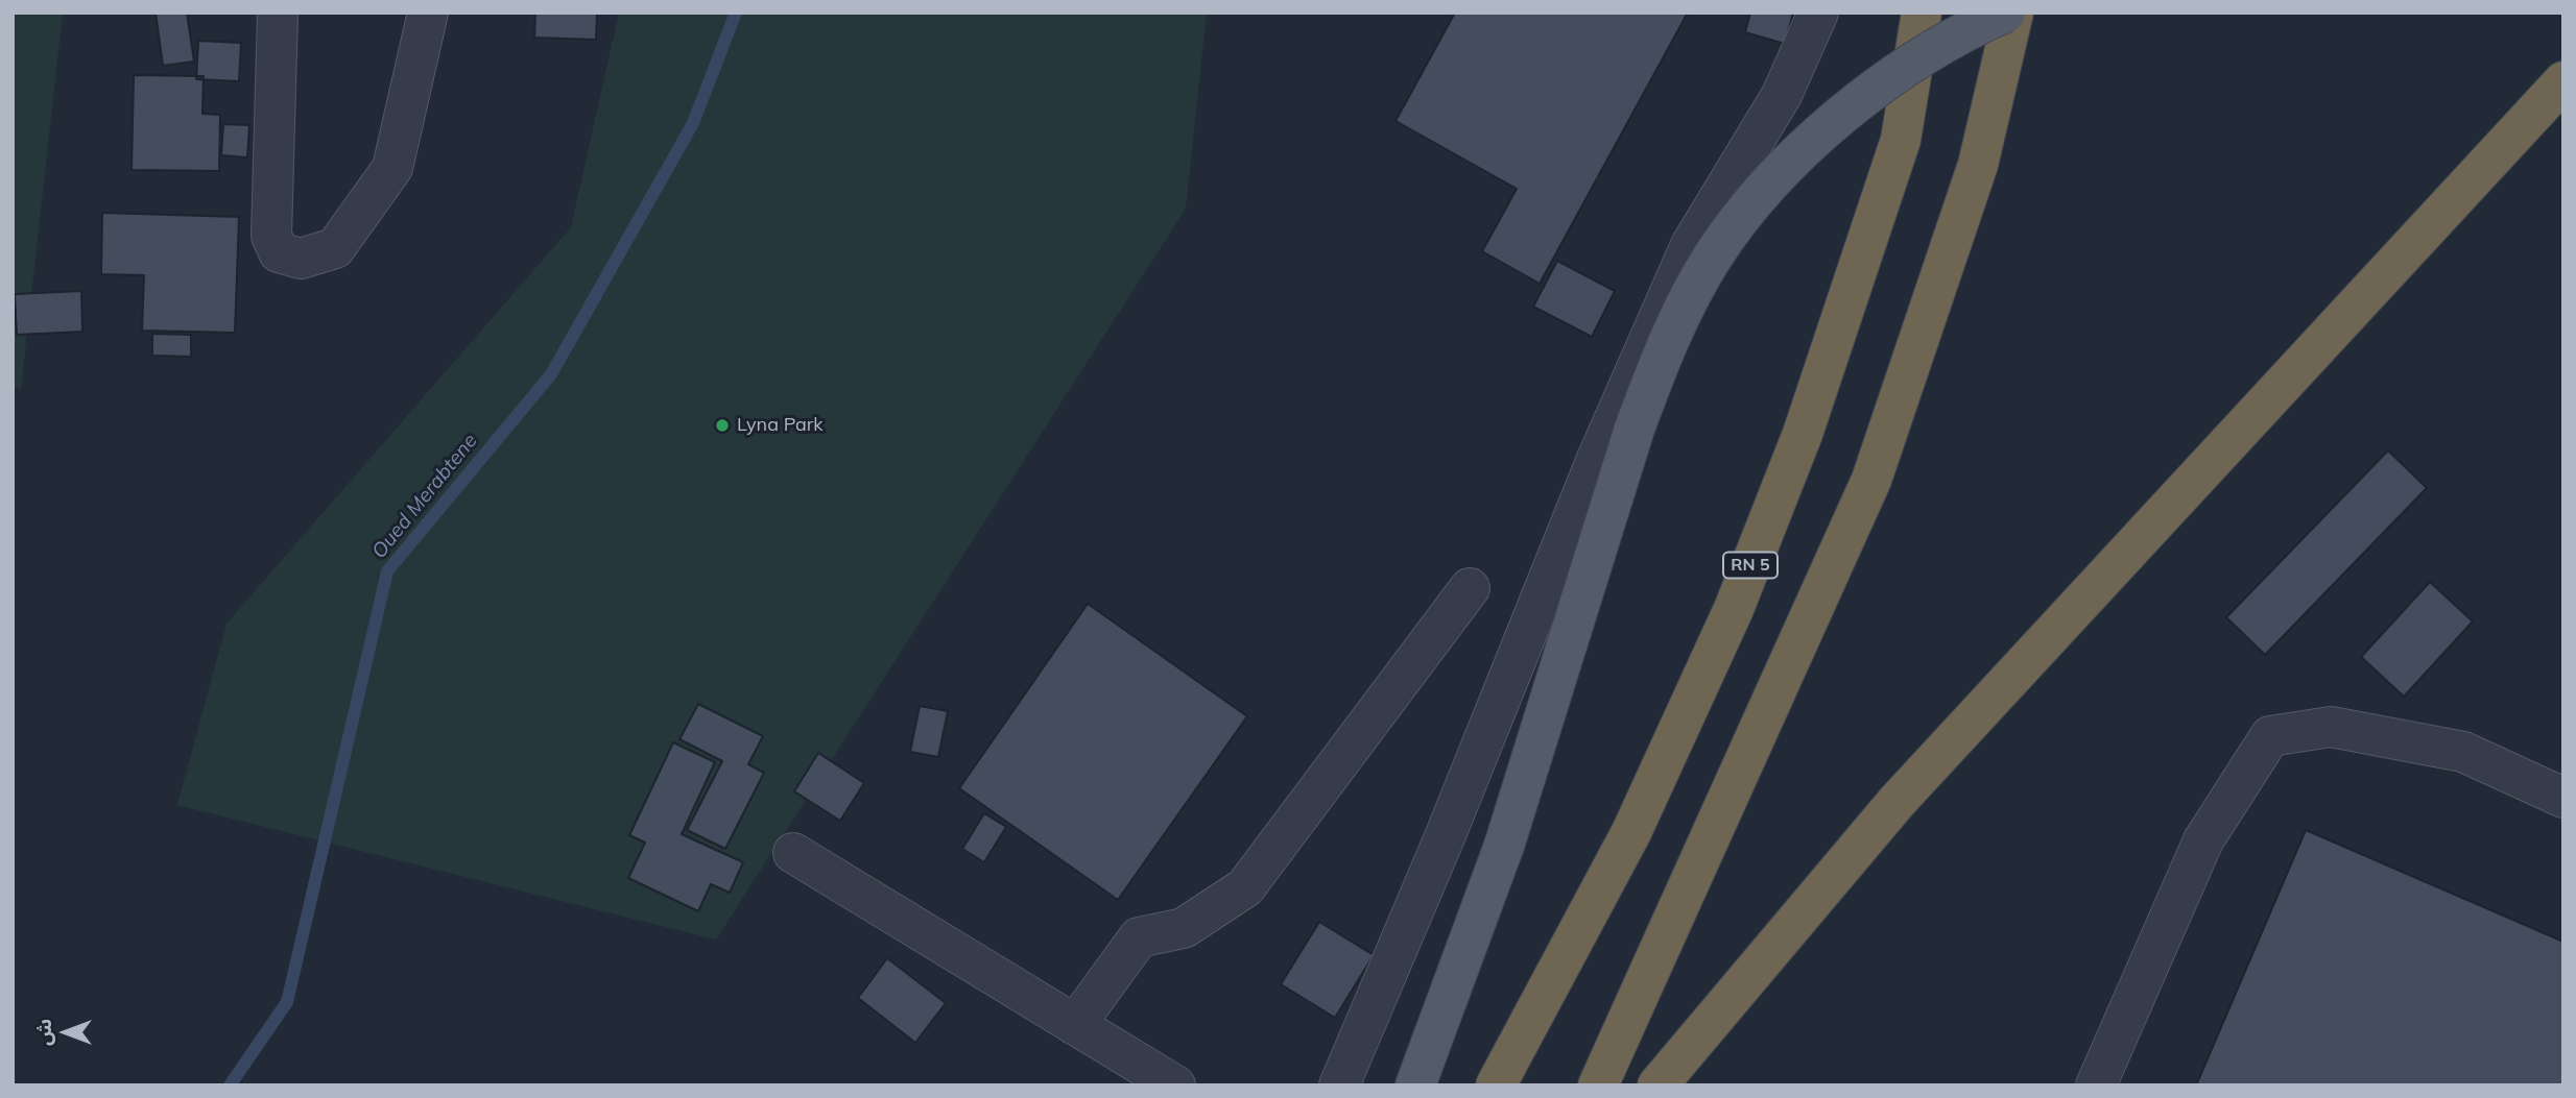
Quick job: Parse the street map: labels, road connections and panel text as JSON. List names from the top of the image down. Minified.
{"streets":{"highway":["RN 5"]},"water":["Oued Merabtene"],"places":["Lyna Park"],"north":"left"}
